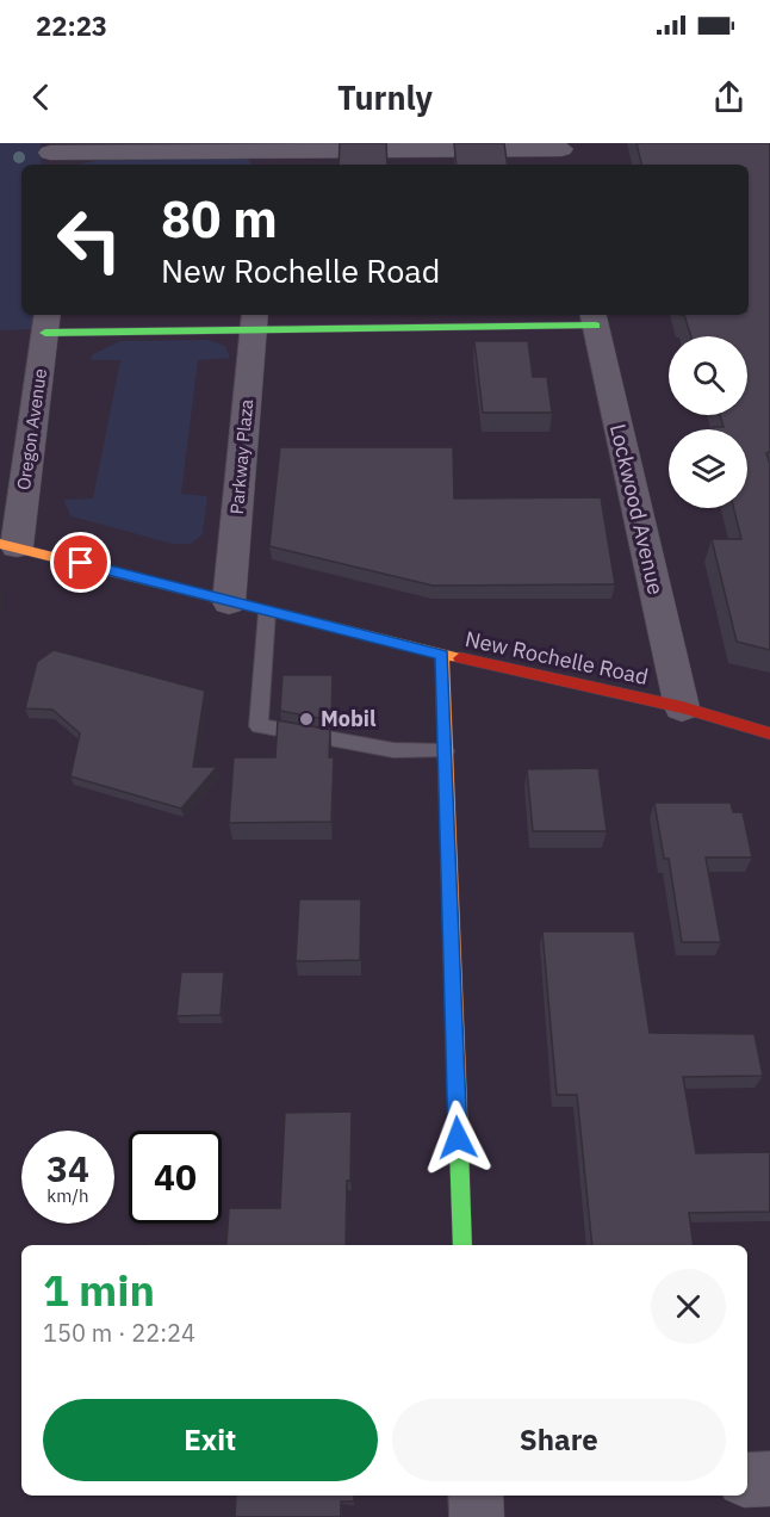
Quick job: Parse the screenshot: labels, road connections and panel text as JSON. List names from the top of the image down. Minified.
{"streets":{"street":["Oregon Avenue","Parkway Plaza","Lockwood Avenue","New Rochelle Road"]},"crossings":[["Oregon Avenue","New Rochelle Road"],["Parkway Plaza","New Rochelle Road"],["Lockwood Avenue","New Rochelle Road"]],"places":["Mobil"],"page":{"status":"22:23","header":"Turnly","turn":["80 m","New Rochelle Road"],"speed":"34 km/h","limit":"40","heading":["1 min","150 m · 22:24"],"buttons":["Exit","Share"]}}
